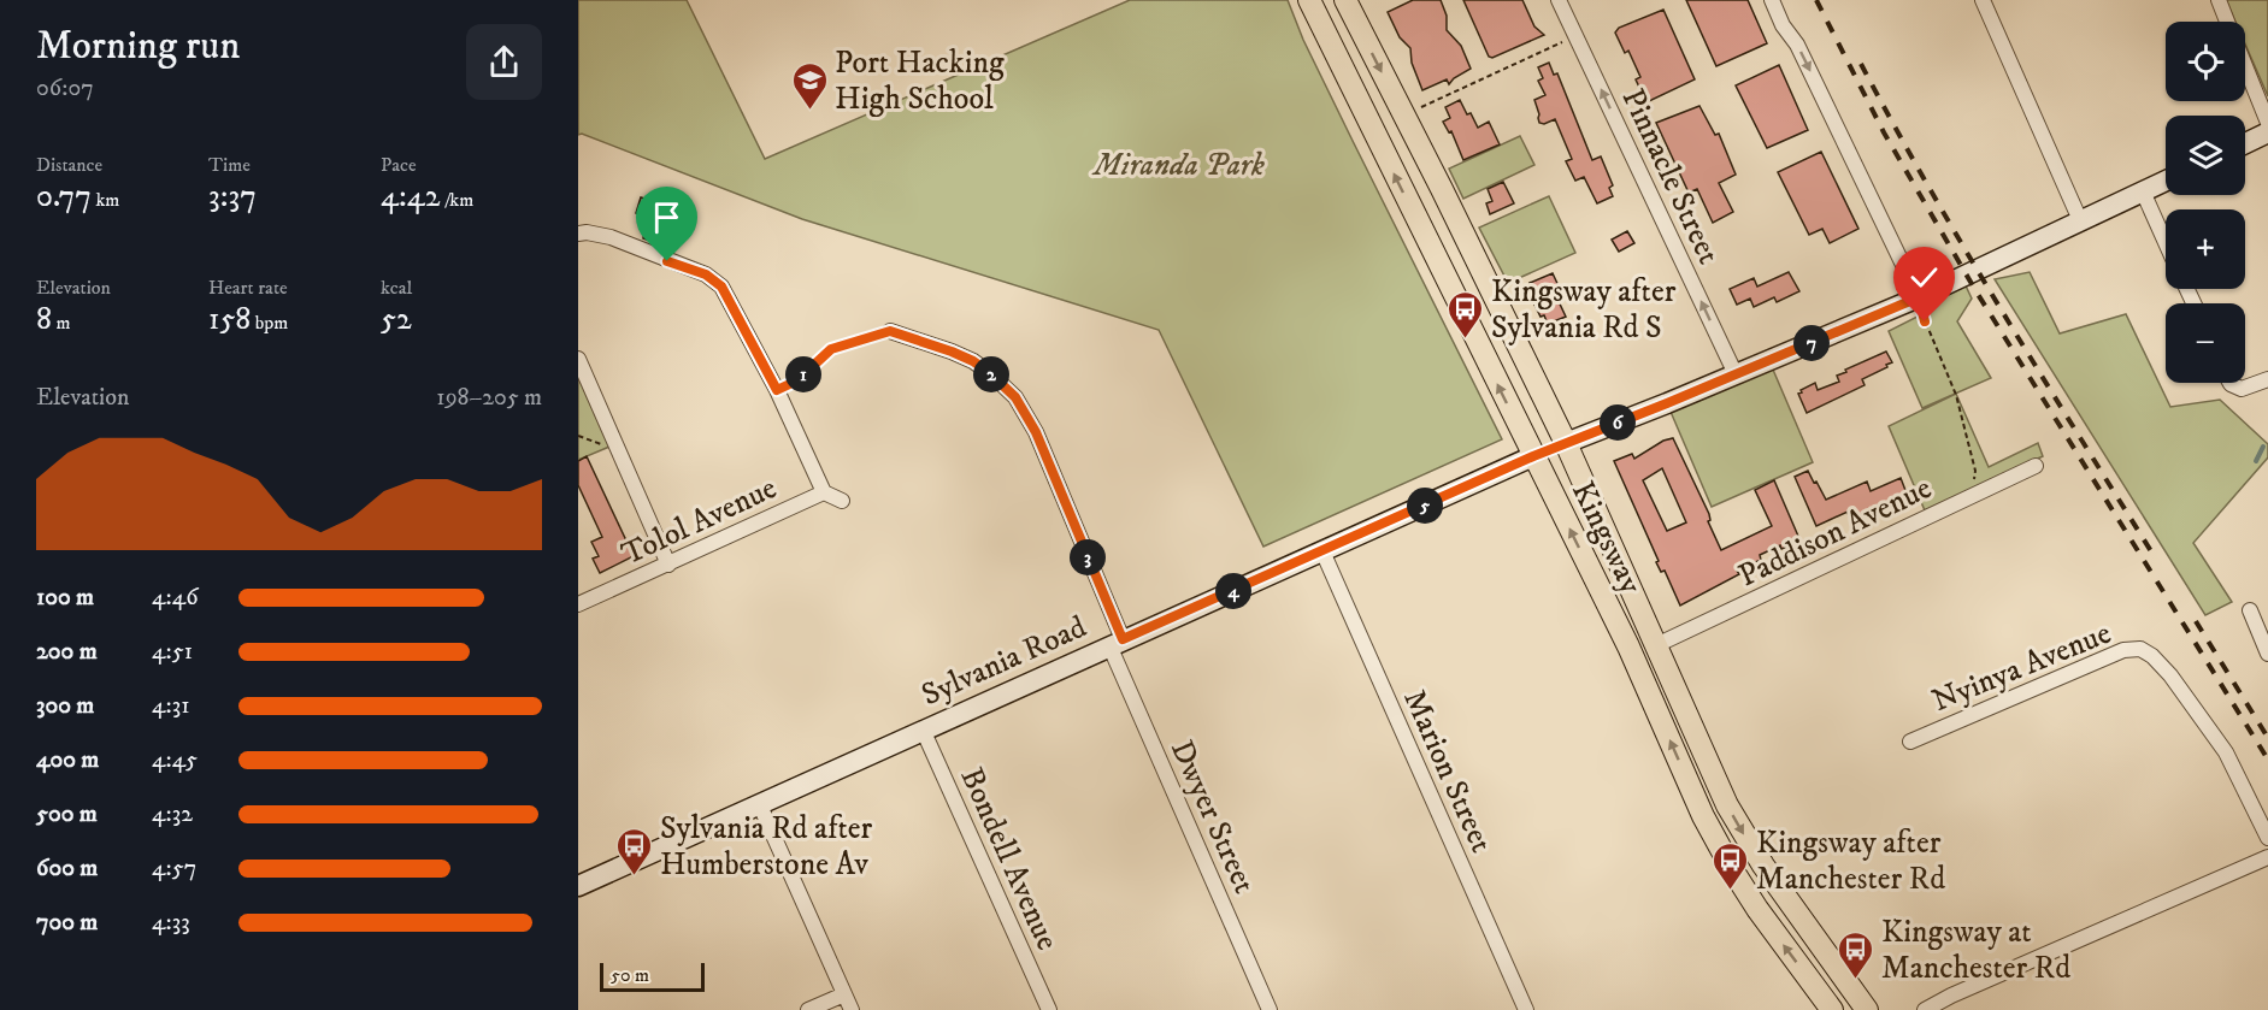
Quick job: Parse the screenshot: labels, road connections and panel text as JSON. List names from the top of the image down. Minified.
{"streets":{"main road":["Kingsway"],"street":["Pinnacle Street","Tolol Avenue","Paddison Avenue","Sylvania Road","Nyinya Avenue","Marion Street","Dwyer Street","Bondell Avenue"]},"crossings":[["Paddison Avenue","Kingsway"],["Kingsway","Sylvania Road"],["Sylvania Road","Marion Street"],["Sylvania Road","Dwyer Street"],["Sylvania Road","Bondell Avenue"]],"one_way":["Pinnacle Street"],"parks":["Miranda Park"],"places":{"school or university":["Port Hacking High School"],"bus stop":["Kingsway after Sylvania Rd S","Sylvania Rd after Humberstone Av","Kingsway after Manchester Rd","Kingsway at Manchester Rd"]},"scale_bar":"50 m","page":{"heading":["Morning run","06:07"],"map_buttons":["+","−"],"stats":[["Distance","0.77 km"],["Time","3:37"],["Pace","4:42 /km"],["Elevation","8 m"],["Heart rate","158 bpm"],["kcal","52"]],"pins":["7","1","2","6","5","3","4"],"chart":["Elevation","198–205 m"],"list":[{"name":"100 m","note":"4:46"},{"name":"200 m","note":"4:51"},{"name":"300 m","note":"4:31"},{"name":"400 m","note":"4:45"},{"name":"500 m","note":"4:32"},{"name":"600 m","note":"4:57"},{"name":"700 m","note":"4:33"}],"scale":"50 m"}}
